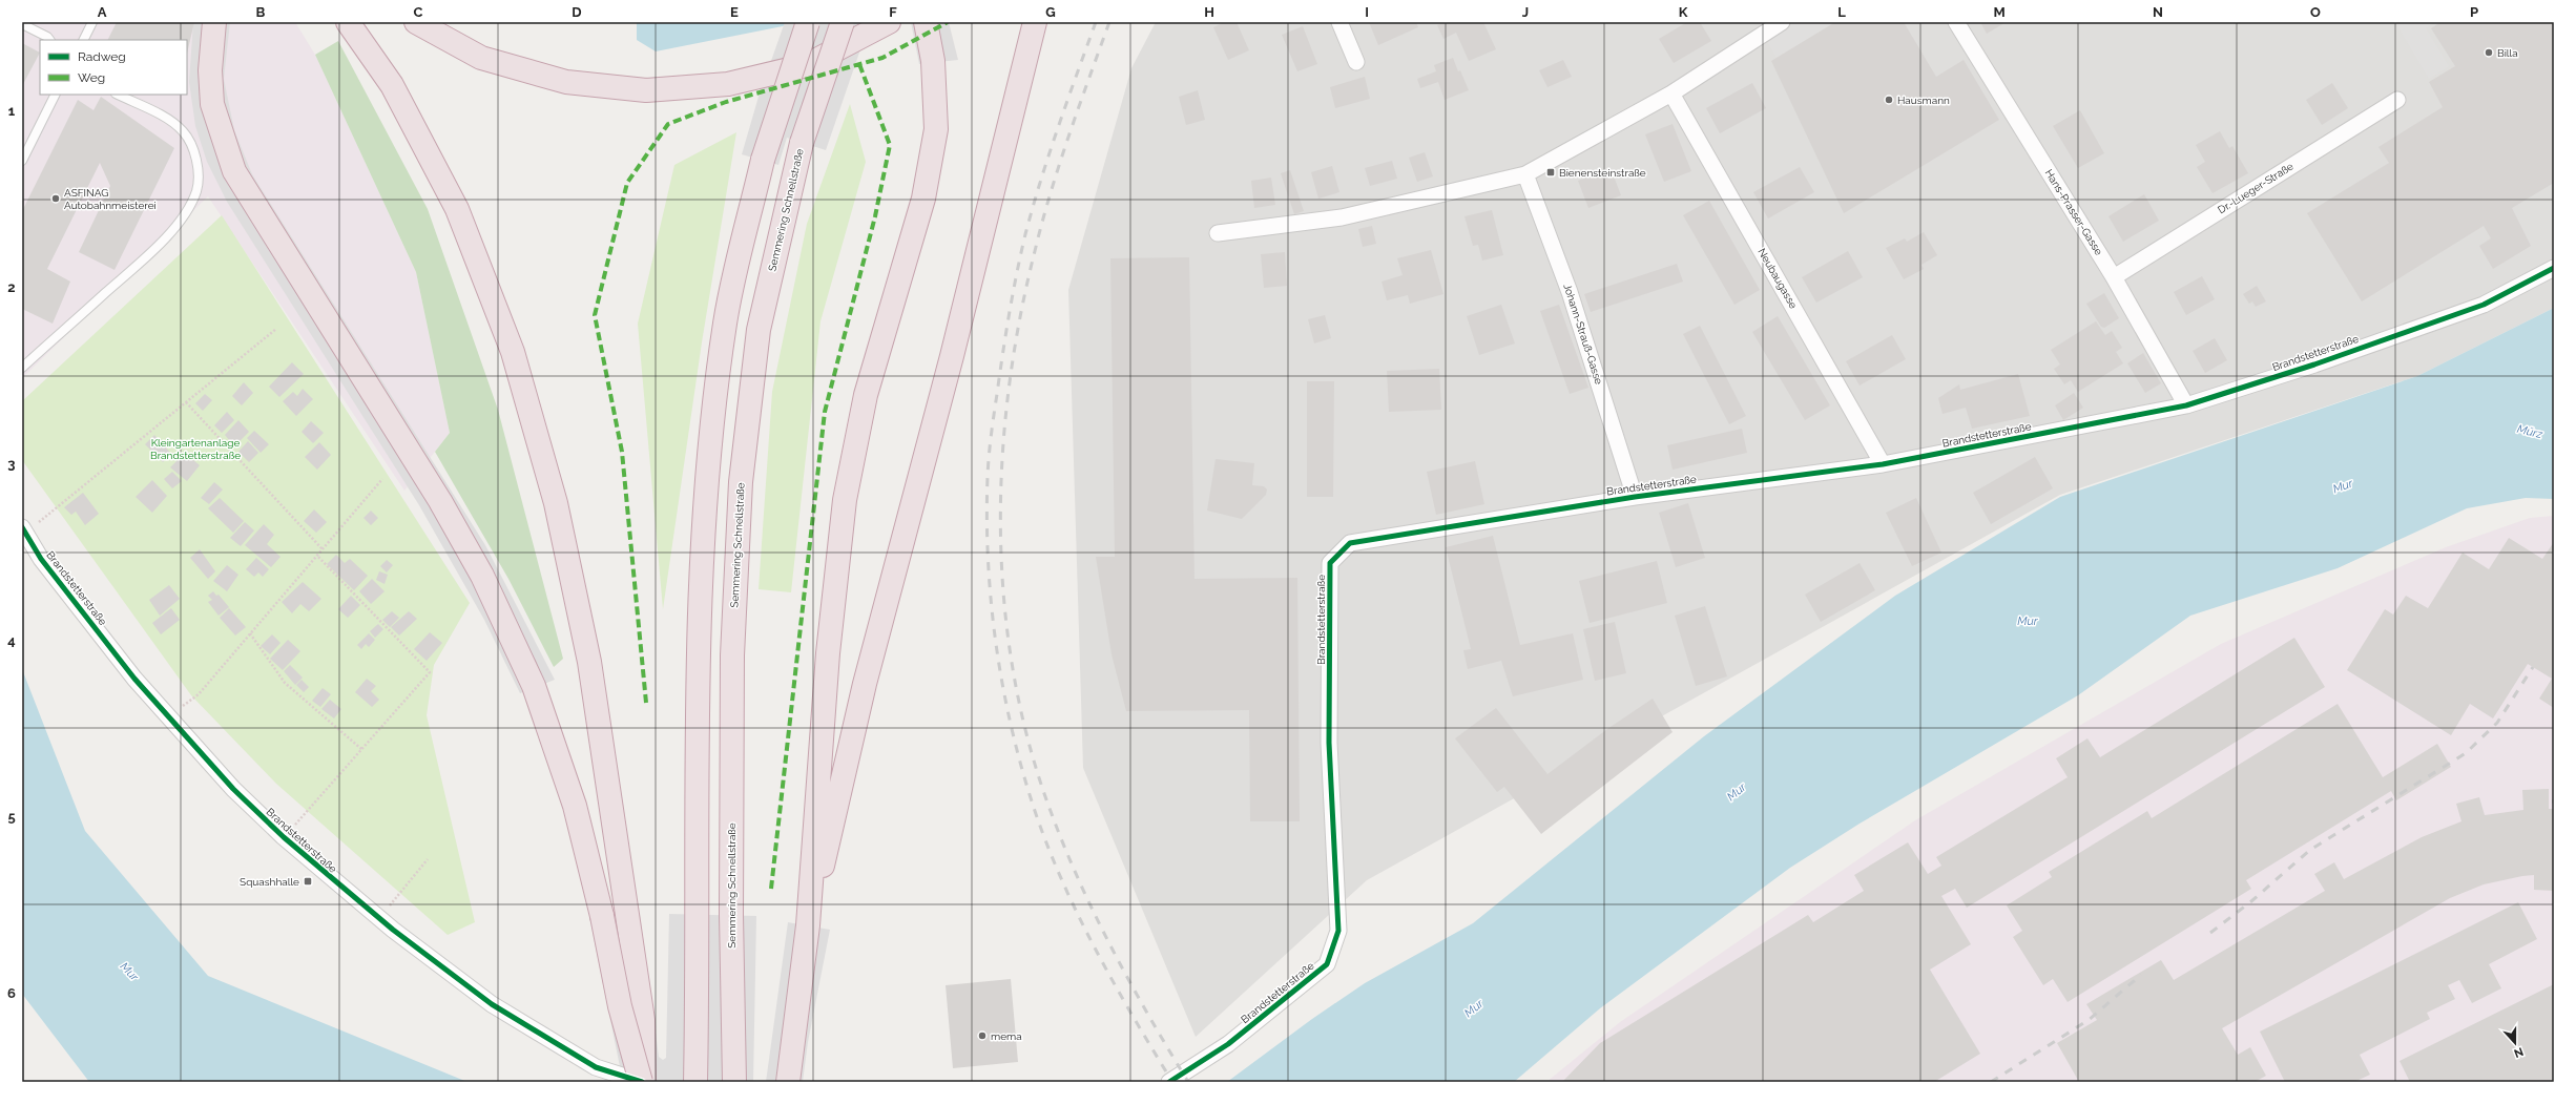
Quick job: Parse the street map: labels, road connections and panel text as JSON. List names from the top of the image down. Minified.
{"streets":{"highway":["Semmering Schnellstraße"],"street":["Dr.-Lueger-Straße","Hans-Prasser-Gasse","Neubaugasse","Johann-Strauß-Gasse","Brandstetterstraße"]},"crossings":[["Dr.-Lueger-Straße","Hans-Prasser-Gasse"],["Hans-Prasser-Gasse","Brandstetterstraße"],["Neubaugasse","Brandstetterstraße"],["Johann-Strauß-Gasse","Brandstetterstraße"]],"water":["Mürz","Mur"],"parks":["Kleingartenanlage Brandstetterstraße"],"places":{"other":["Billa","Hausmann","ASFINAG Autobahnmeisterei","mema"],"transit":["Bienensteinstraße","Squashhalle"]},"legend":["Radweg","Weg"],"north":"bottom","grid":{"columns":["A","B","C","D","E","F","G","H","I","J","K","L","M","N","O","P"],"rows":["1","2","3","4","5","6"]}}
